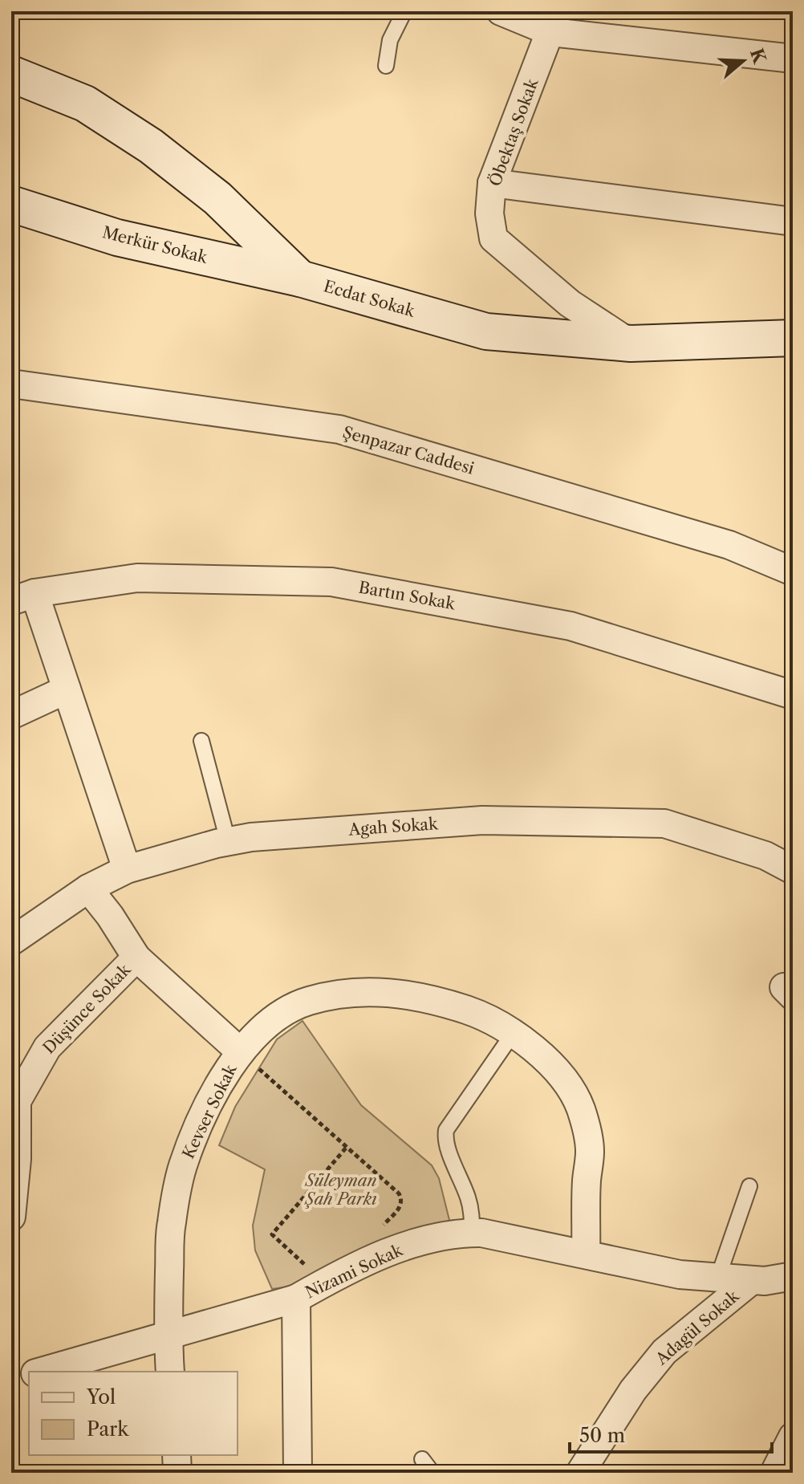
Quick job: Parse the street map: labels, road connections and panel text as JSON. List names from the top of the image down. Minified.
{"streets":{"street":["Öbektaş Sokak","Merkür Sokak","Ecdat Sokak","Şenpazar Caddesi","Bartın Sokak","Agah Sokak","Düşünce Sokak","Kevser Sokak","Nizami Sokak","Adagül Sokak"]},"crossings":[["Öbektaş Sokak","Ecdat Sokak"],["Merkür Sokak","Ecdat Sokak"],["Agah Sokak","Düşünce Sokak"],["Kevser Sokak","Nizami Sokak"],["Nizami Sokak","Adagül Sokak"]],"parks":["Süleyman Şah Parkı"],"legend":["Yol","Park"],"scale_bar":"50 m","north":"right"}
